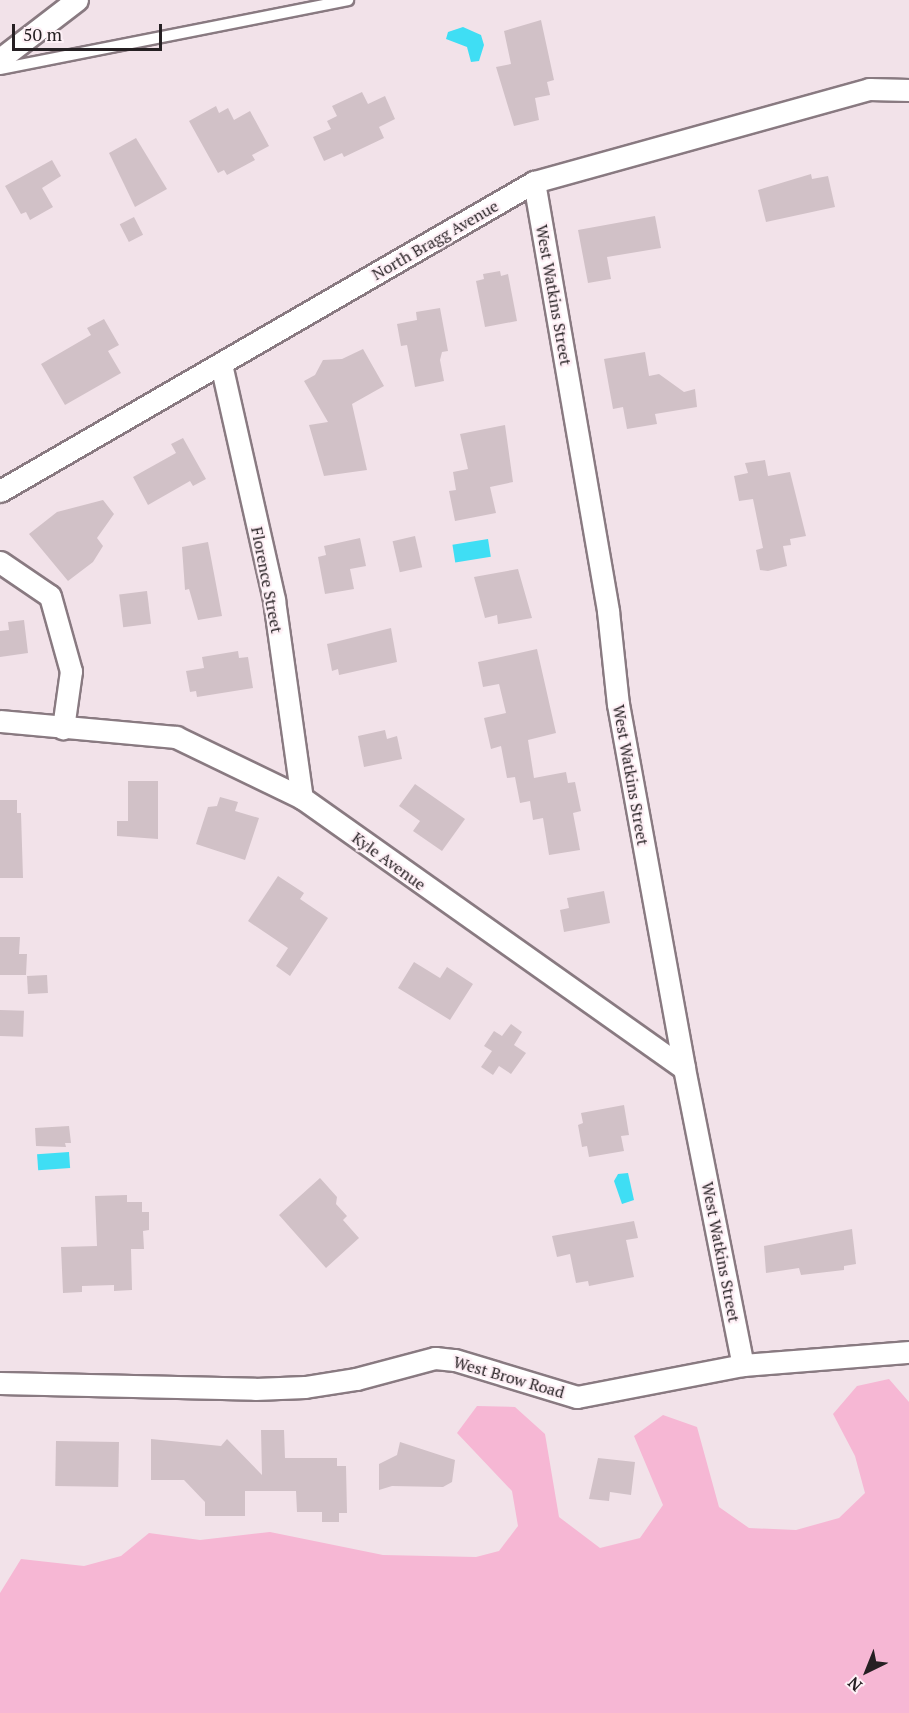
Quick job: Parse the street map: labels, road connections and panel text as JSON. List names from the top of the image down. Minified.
{"streets":{"street":["North Bragg Avenue","West Watkins Street","Florence Street","Kyle Avenue","West Brow Road"]},"crossings":[["North Bragg Avenue","West Watkins Street"],["North Bragg Avenue","Florence Street"],["West Watkins Street","Kyle Avenue"],["West Watkins Street","West Brow Road"],["Florence Street","Kyle Avenue"]],"scale_bar":"50 m","north":"bottom left"}
